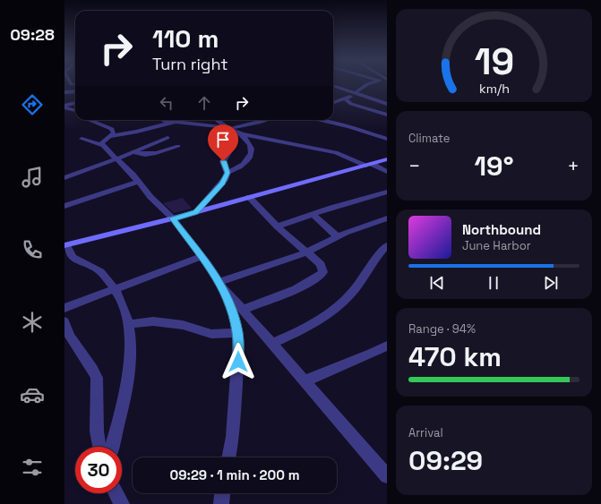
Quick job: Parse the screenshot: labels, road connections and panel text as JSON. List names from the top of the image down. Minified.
{"page":{"tabs":"09:28","turn":["110 m","Turn right"],"tile":["Climate",["Range · 94%","470 km"],["Arrival","09:29"]],"heat":["−","19°","+"],"song":["Northbound","June Harbor"],"limit":"30","trip":"09:29 · 1 min · 200 m","gauge":["19","km/h"]}}
